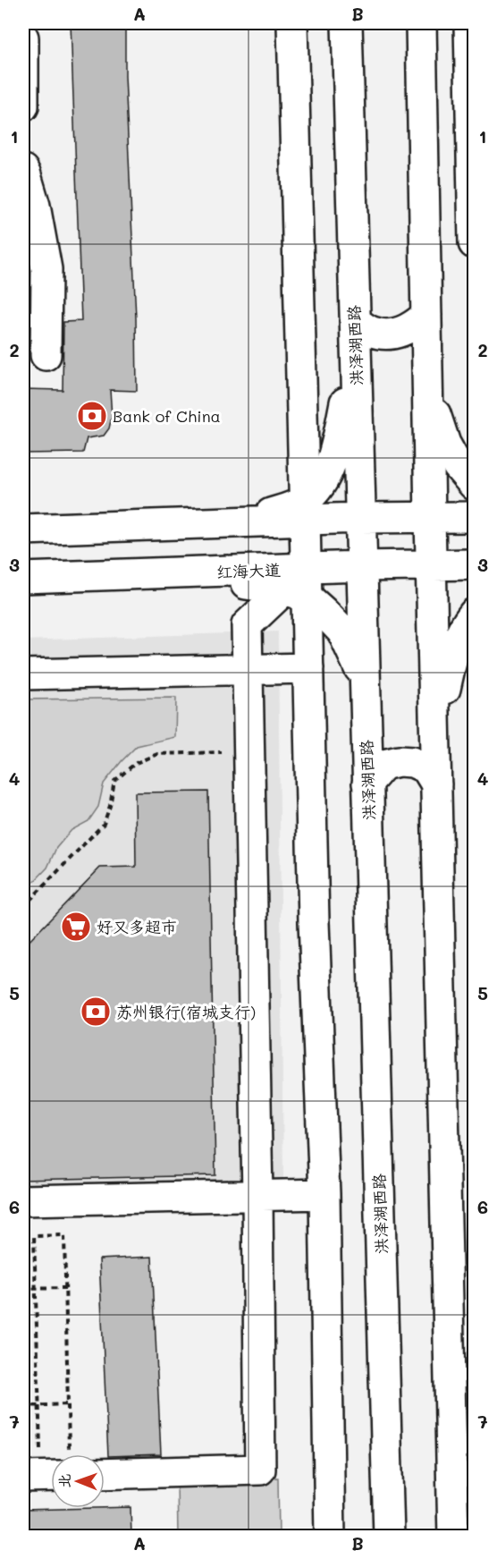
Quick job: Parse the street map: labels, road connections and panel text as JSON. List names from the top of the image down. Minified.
{"streets":{"main road":["洪泽湖西路","红海大道"]},"crossings":[["洪泽湖西路","红海大道"]],"places":{"bank":["Bank of China","苏州银行(宿城支行)"],"supermarket":["好又多超市"]},"north":"left","grid":{"columns":["A","B"],"rows":["1","2","3","4","5","6","7"]}}
